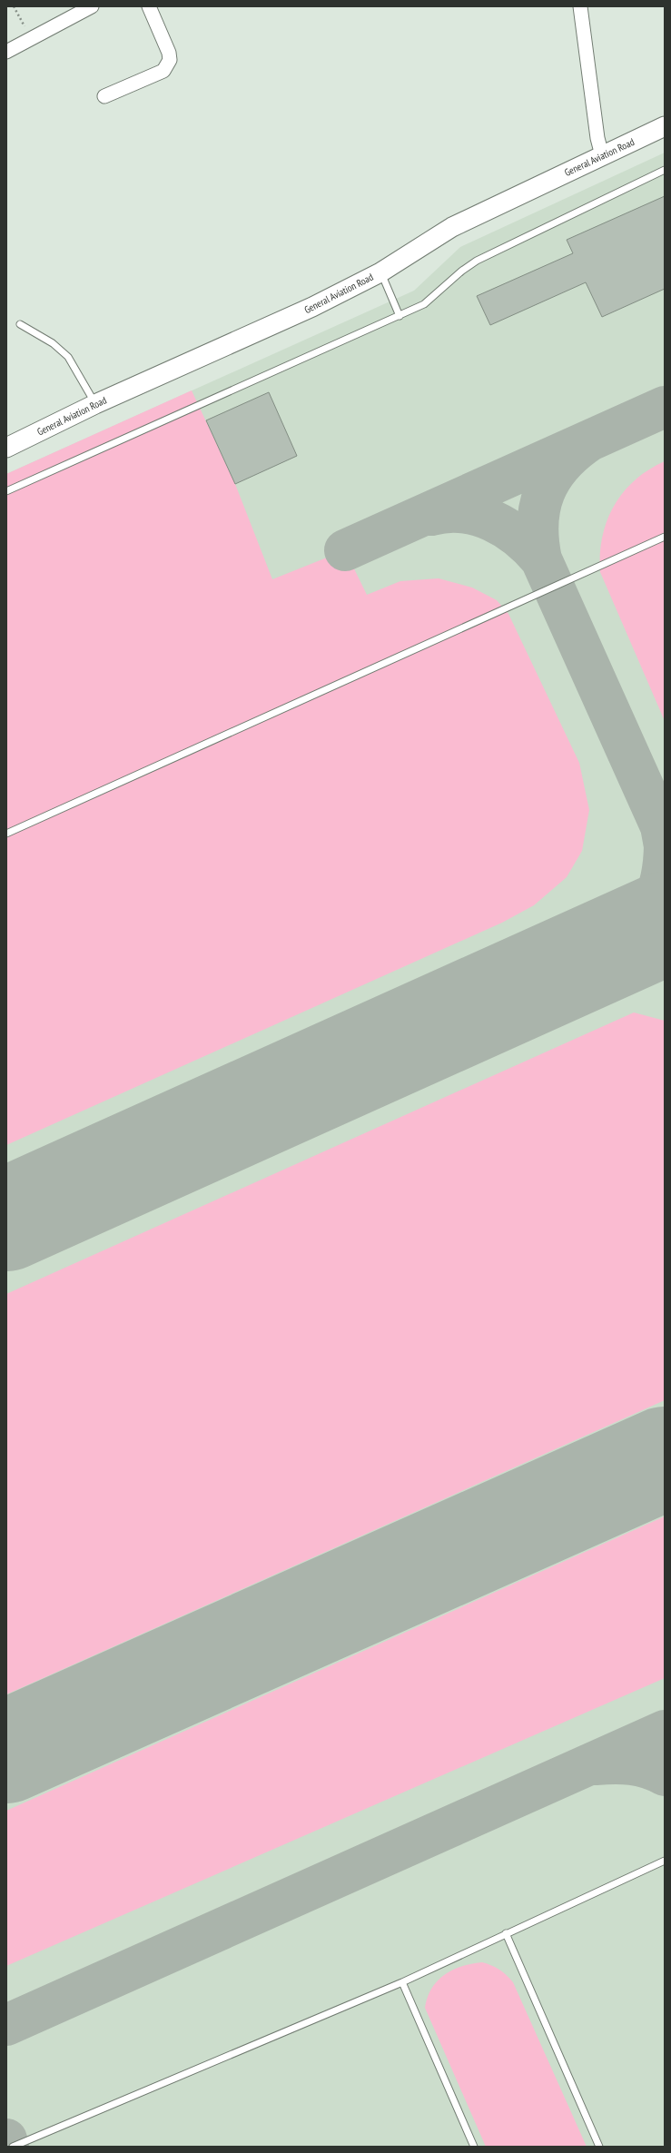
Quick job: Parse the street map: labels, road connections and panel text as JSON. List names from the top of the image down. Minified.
{"streets":{"main road":["General Aviation Road"]}}
